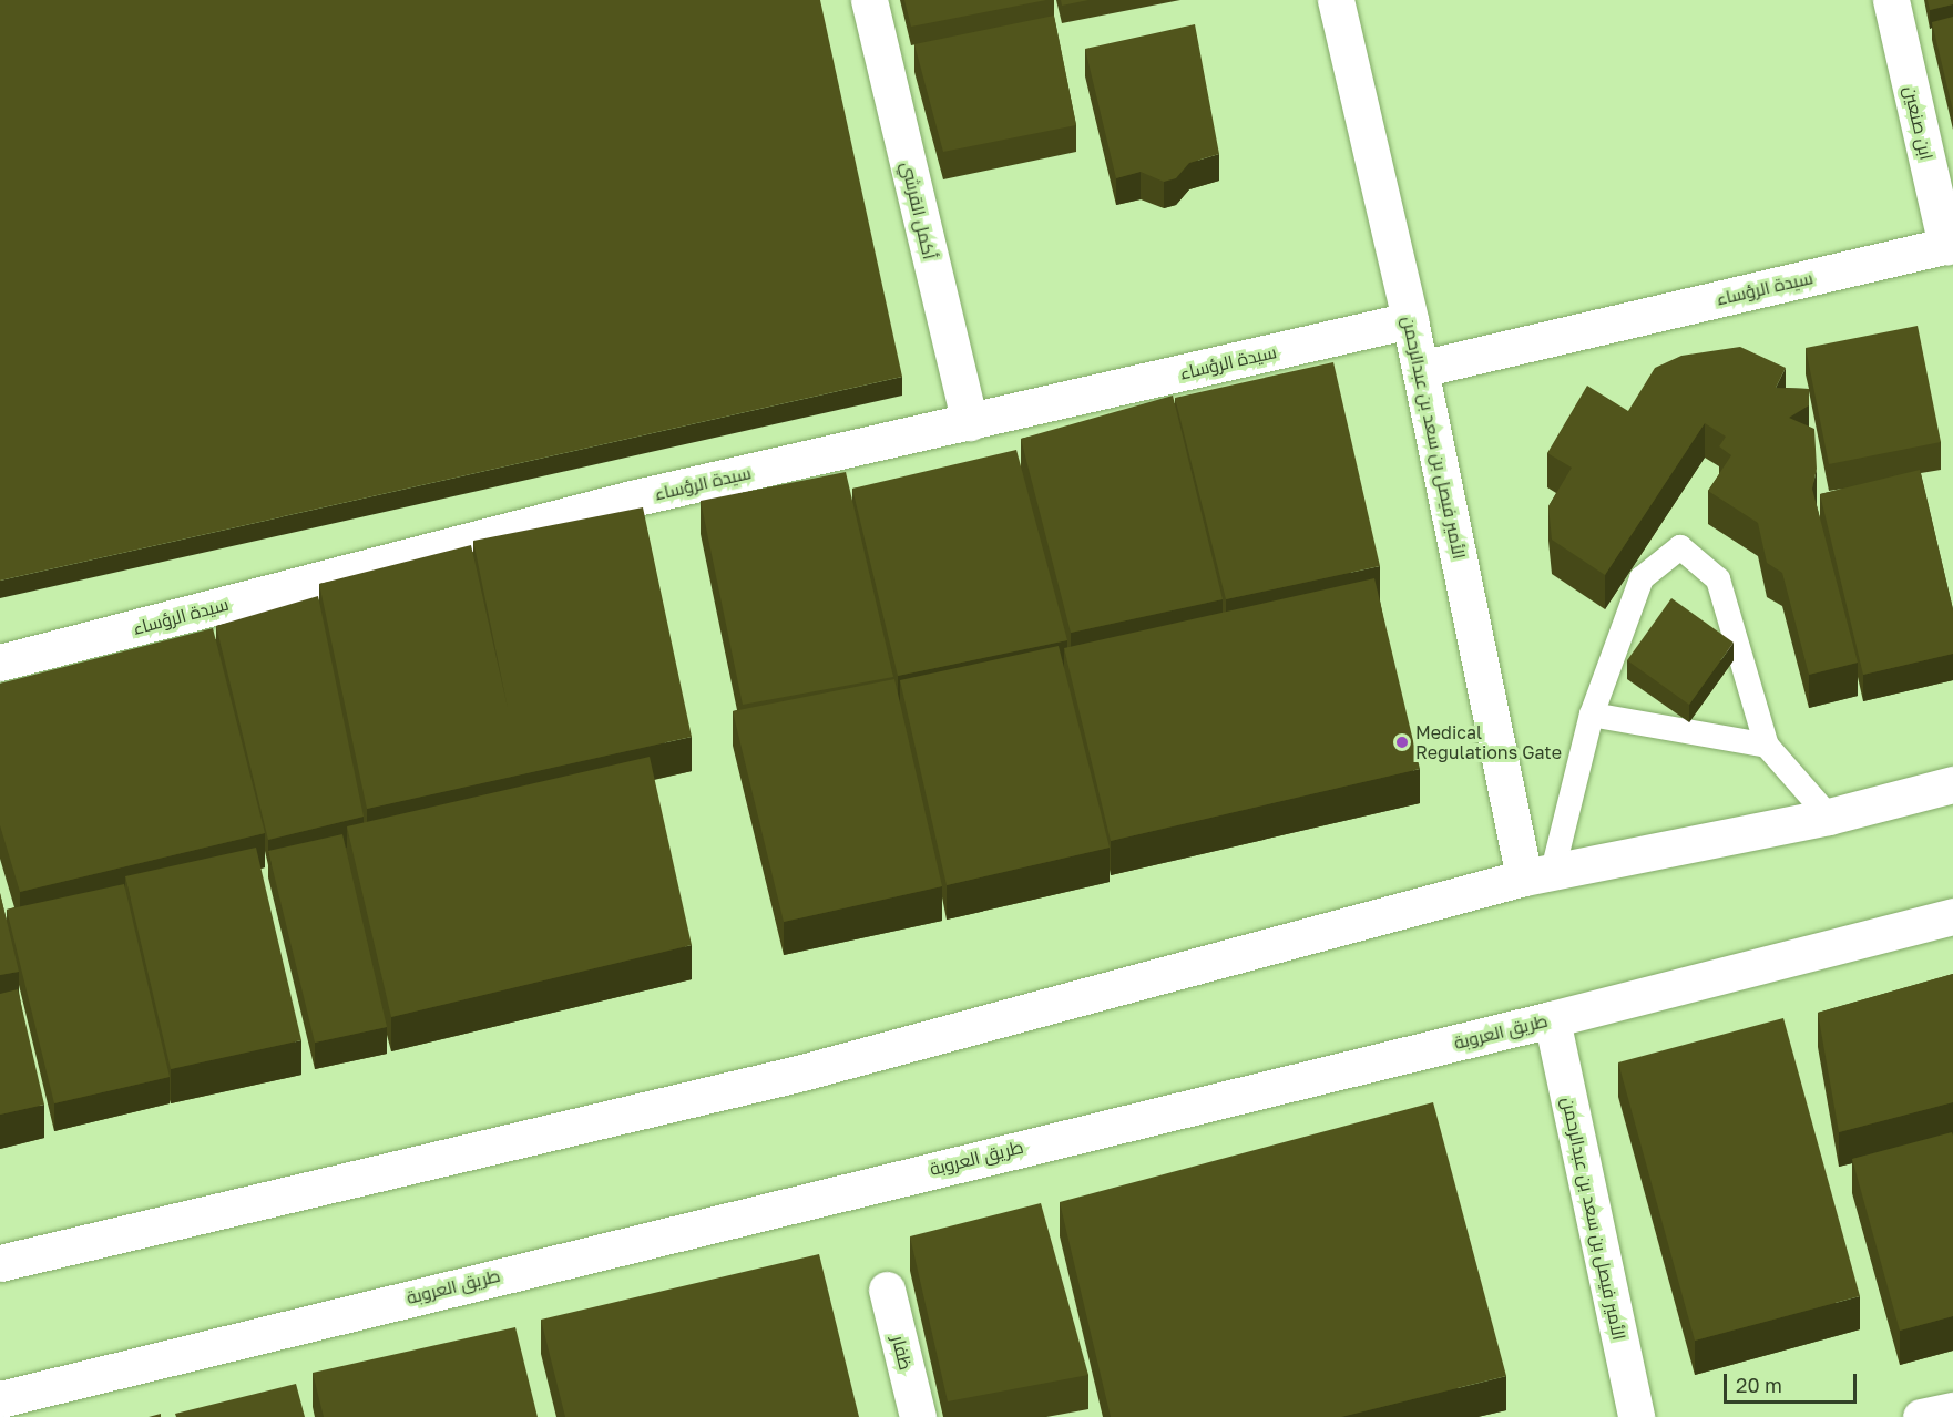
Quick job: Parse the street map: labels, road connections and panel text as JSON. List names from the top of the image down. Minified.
{"streets":{"street":["ابن صنعين","أكمل القرشي","سيدة الرؤساء","الأمير فيصل بن سعد بن عبدالرحمن","طريق العروبة","ظفار"]},"crossings":[["ابن صنعين","سيدة الرؤساء"],["أكمل القرشي","سيدة الرؤساء"],["سيدة الرؤساء","الأمير فيصل بن سعد بن عبدالرحمن"],["الأمير فيصل بن سعد بن عبدالرحمن","طريق العروبة"]],"places":["Medical Regulations Gate"],"scale_bar":"20 m"}
